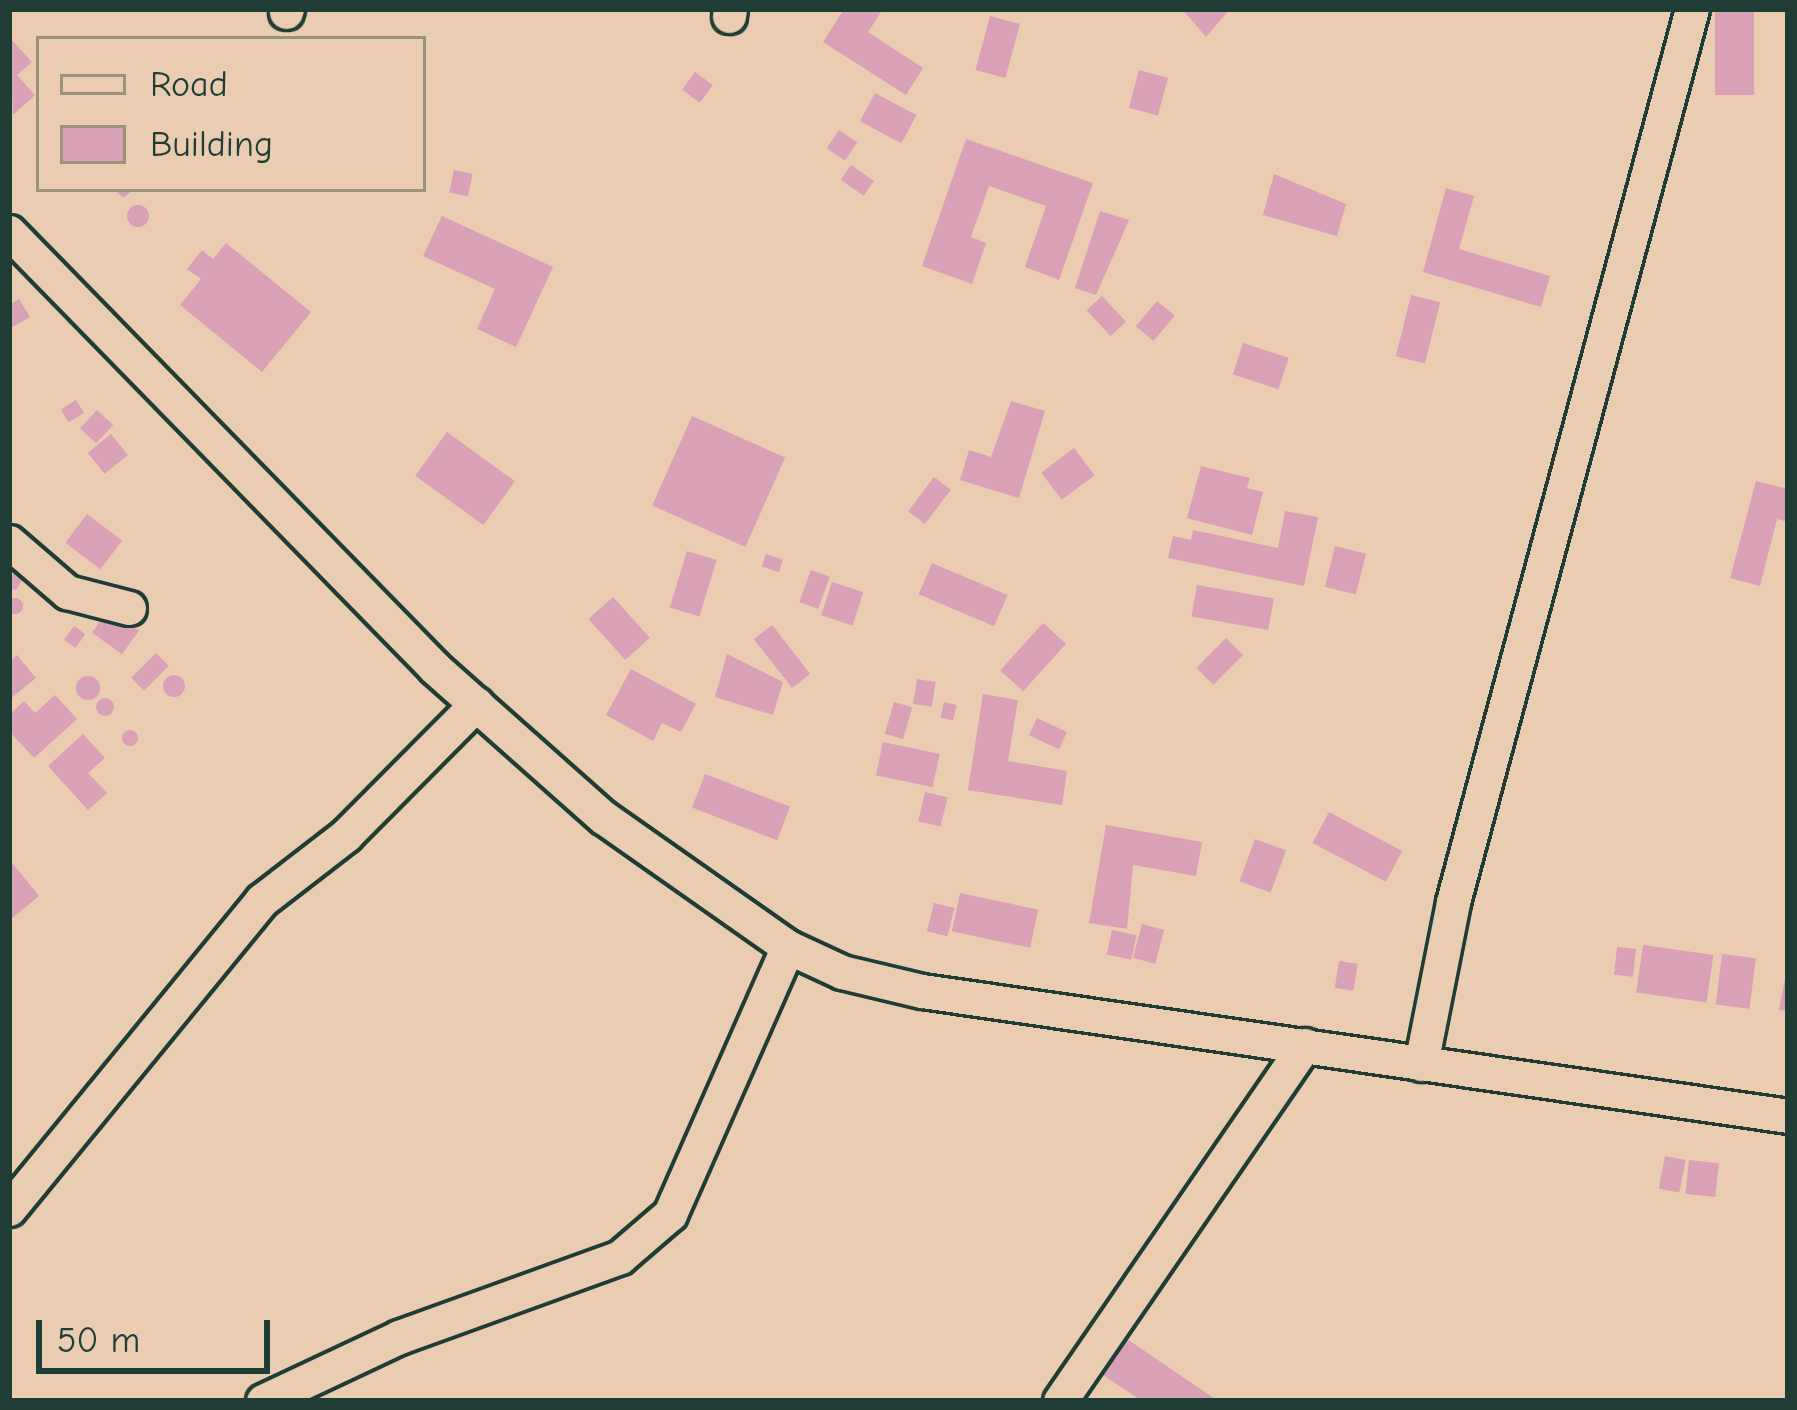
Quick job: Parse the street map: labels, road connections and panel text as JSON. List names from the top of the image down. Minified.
{"legend":["Road","Building"],"scale_bar":"50 m"}
